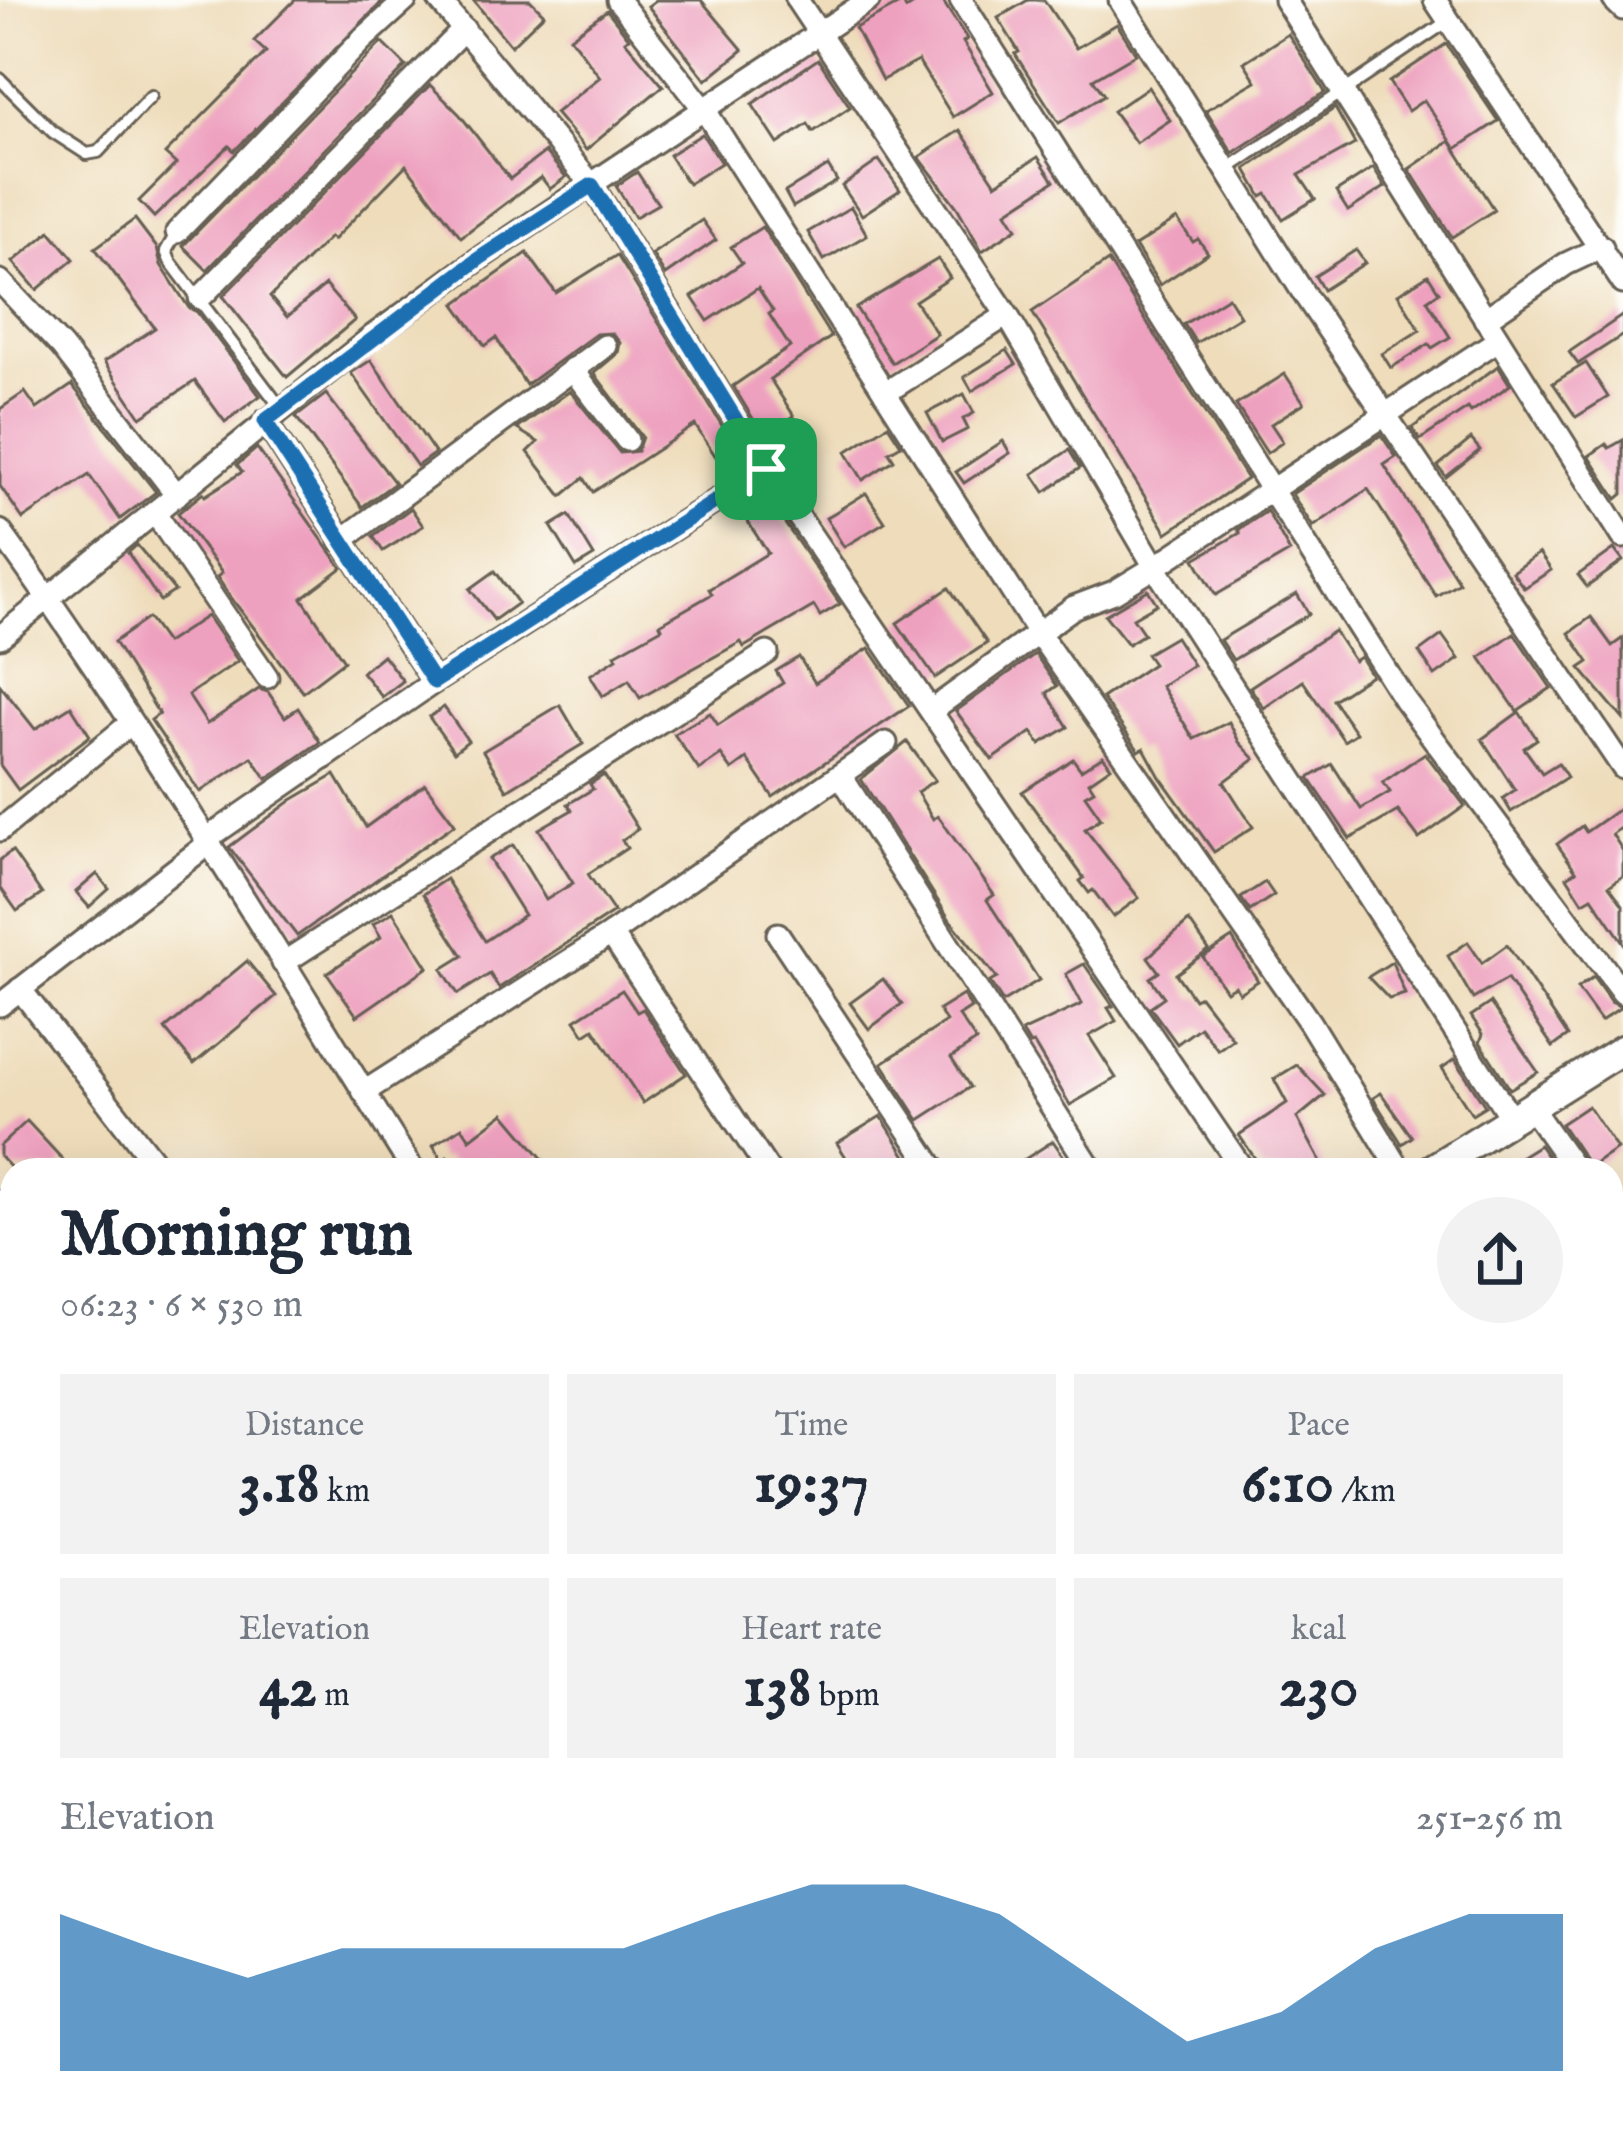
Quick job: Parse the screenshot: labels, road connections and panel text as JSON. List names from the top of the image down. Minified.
{"page":{"heading":["Morning run","06:23 · 6 × 530 m"],"stats":[["Distance","3.18 km"],["Time","19:37"],["Pace","6:10 /km"],["Elevation","42 m"],["Heart rate","138 bpm"],["kcal","230"]],"chart":["Elevation","251–256 m"]}}
